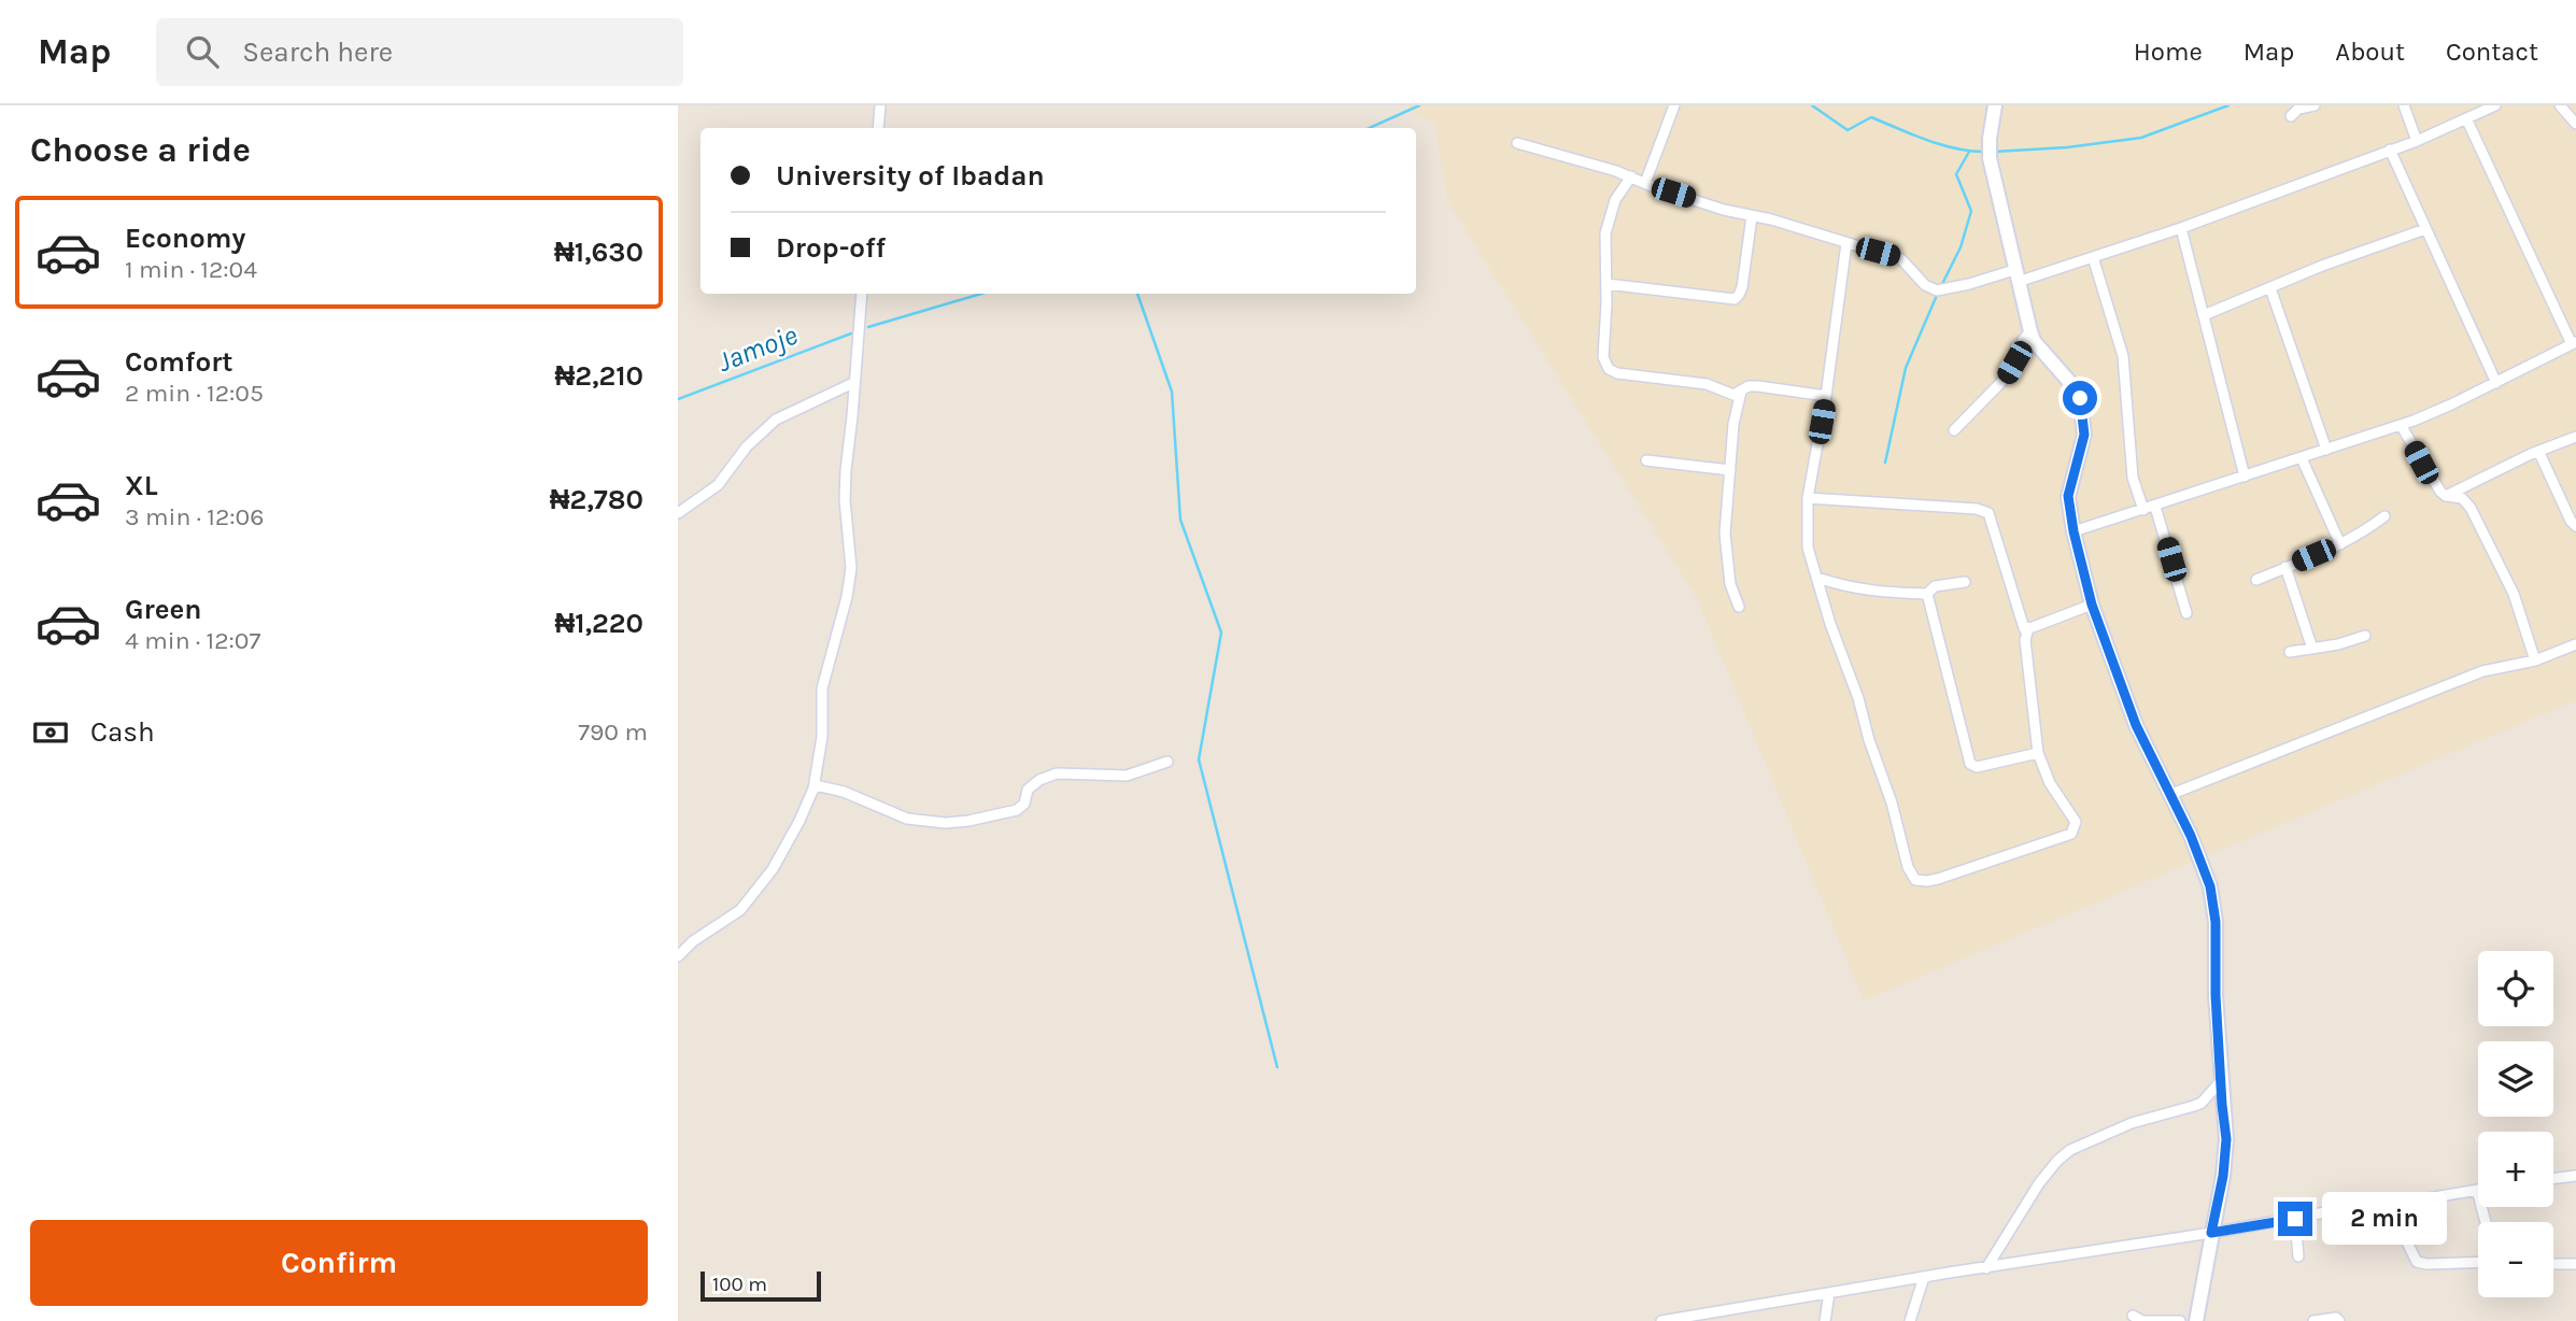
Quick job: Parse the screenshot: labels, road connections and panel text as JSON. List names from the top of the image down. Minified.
{"water":["Jamoje"],"scale_bar":"100 m","page":{"header":"Map","search":"Search here","nav":["Home","Map","About","Contact"],"heading":"Choose a ride","banner":["University of Ibadan","Drop-off"],"list":[{"name":"Economy","note":"1 min · 12:04","value":"₦1,630"},{"name":"Comfort","note":"2 min · 12:05","value":"₦2,210"},{"name":"XL","note":"3 min · 12:06","value":"₦2,780"},{"name":"Green","note":"4 min · 12:07","value":"₦1,220"}],"pay":["Cash","790 m"],"map_buttons":["+","−"],"bubble":"2 min","buttons":"Confirm","scale":"100 m"}}
